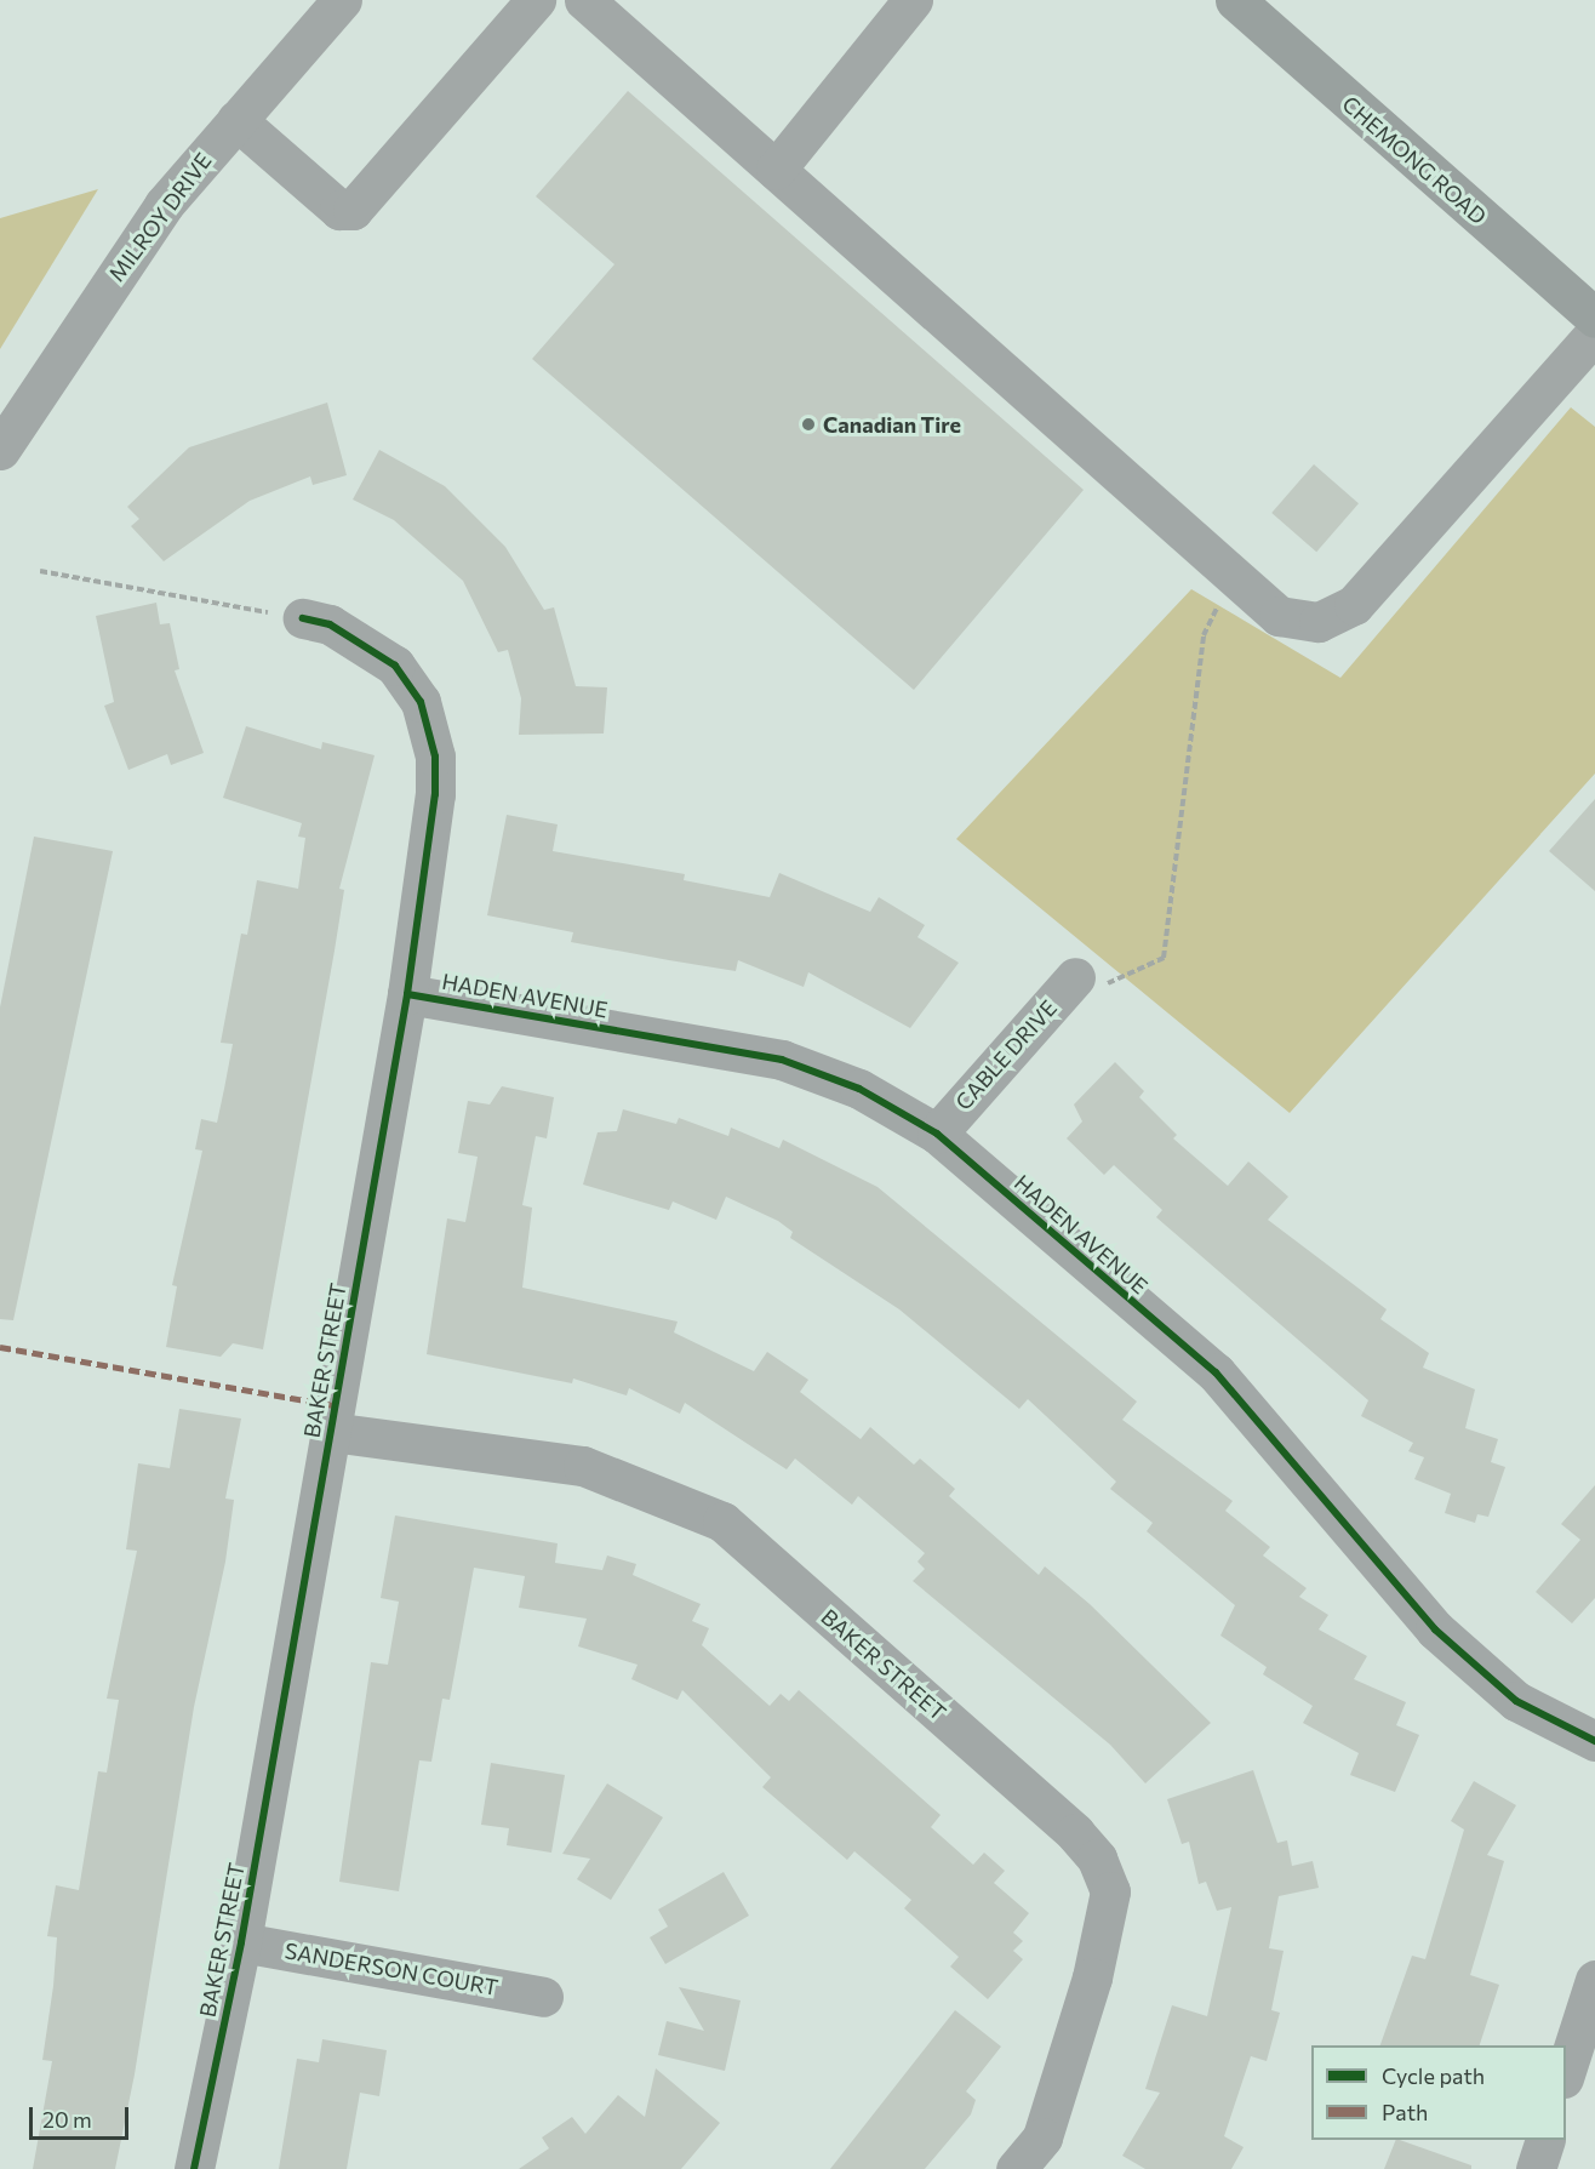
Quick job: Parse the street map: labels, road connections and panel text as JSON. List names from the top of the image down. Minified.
{"streets":{"main road":["CHEMONG ROAD"],"street":["MILROY DRIVE","HADEN AVENUE","CABLE DRIVE","BAKER STREET","SANDERSON COURT"]},"crossings":[["HADEN AVENUE","CABLE DRIVE"],["HADEN AVENUE","BAKER STREET"],["BAKER STREET","SANDERSON COURT"]],"places":["Canadian Tire"],"legend":["Cycle path","Path"],"scale_bar":"20 m"}
